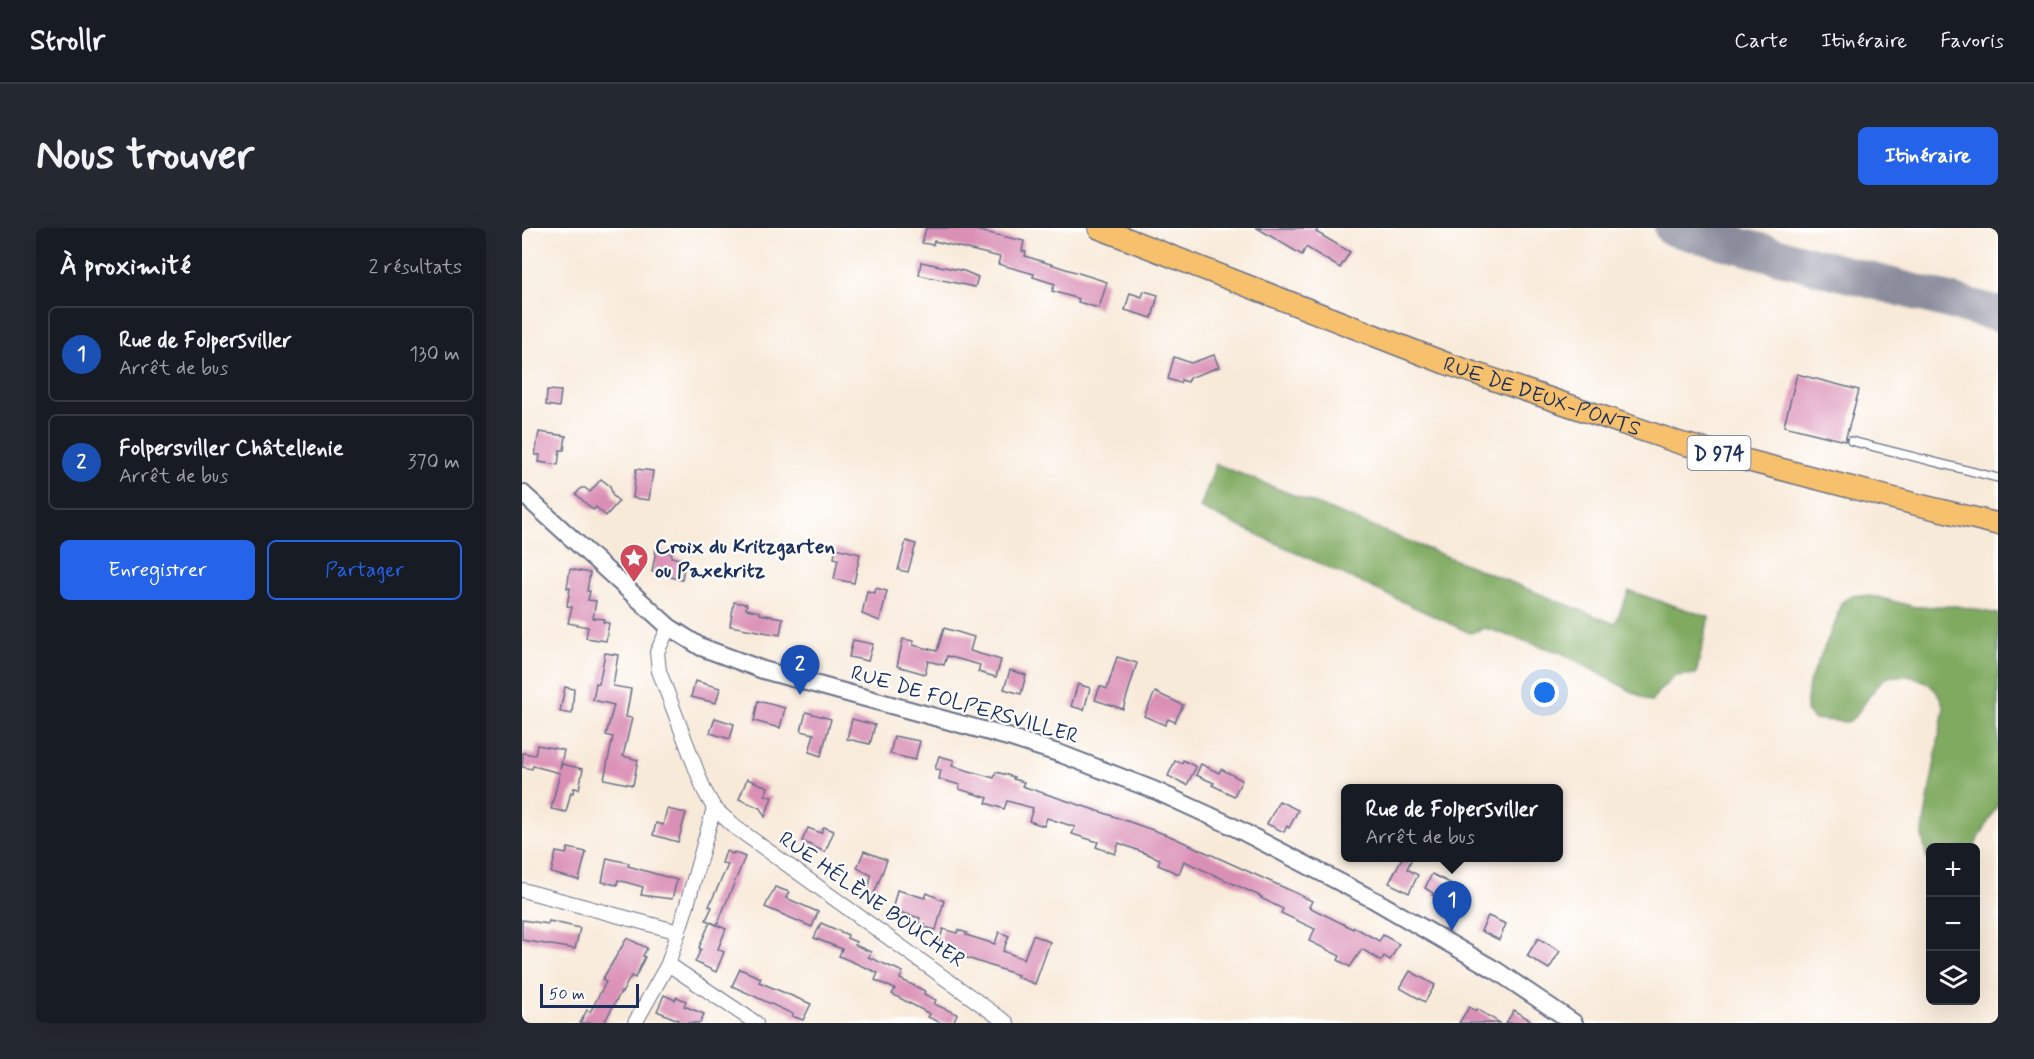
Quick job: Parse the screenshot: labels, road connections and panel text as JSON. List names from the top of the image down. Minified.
{"streets":{"main road":["RUE DE DEUX-PONTS","D 974"],"street":["RUE DE FOLPERSVILLER","RUE HÉLÈNE BOUCHER"]},"places":{"place":["Croix du Kritzgarten ou Paxekritz"]},"scale_bar":"50 m","page":{"header":"Strollr","nav":["Carte","Itinéraire","Favoris"],"buttons":["Itinéraire",["Enregistrer","Partager"]],"title":"Nous trouver","heading":["À proximité","2 résultats"],"list":[{"mark":"1","name":"Rue de Folpersviller","note":"Arrêt de bus","value":"130 m"},{"mark":"2","name":"Folpersviller Châtellenie","note":"Arrêt de bus","value":"370 m"}],"pins":["2","1"],"popup":["Rue de Folpersviller","Arrêt de bus"],"map_buttons":["+","−"],"scale":"50 m"}}
